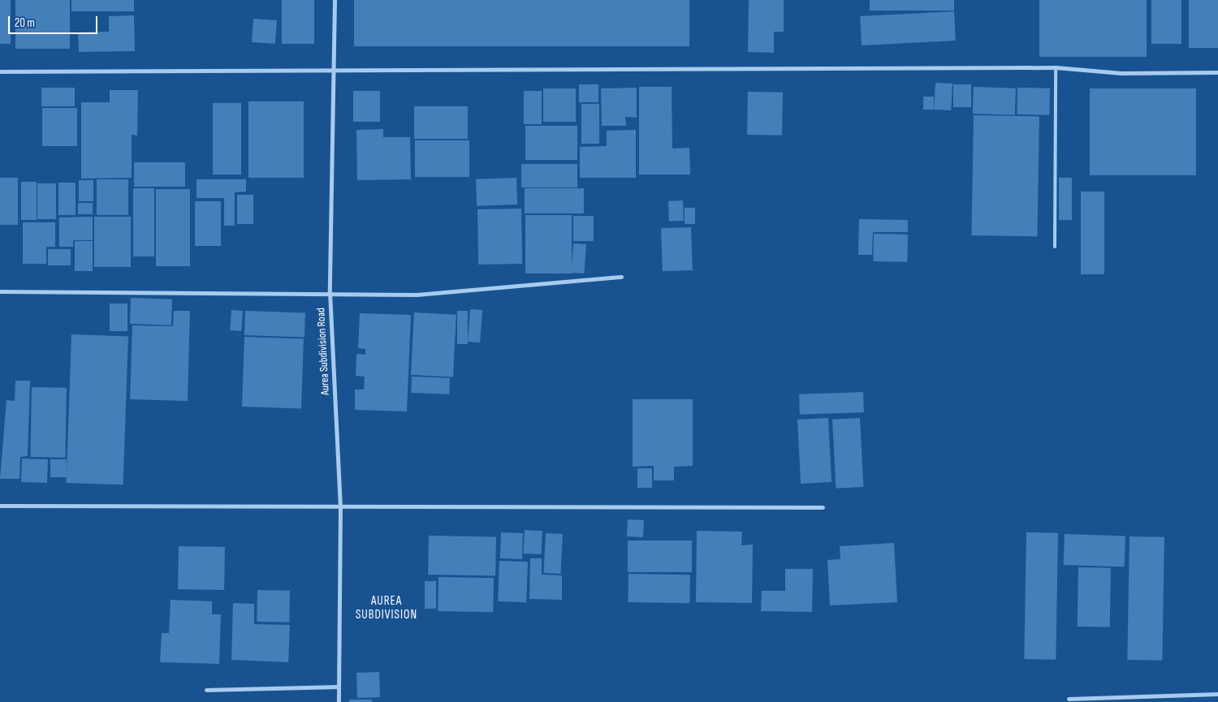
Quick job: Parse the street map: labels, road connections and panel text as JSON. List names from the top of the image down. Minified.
{"streets":{"street":["Aurea Subdivision Road"]},"districts":["AUREA SUBDIVISION"],"scale_bar":"20 m"}
